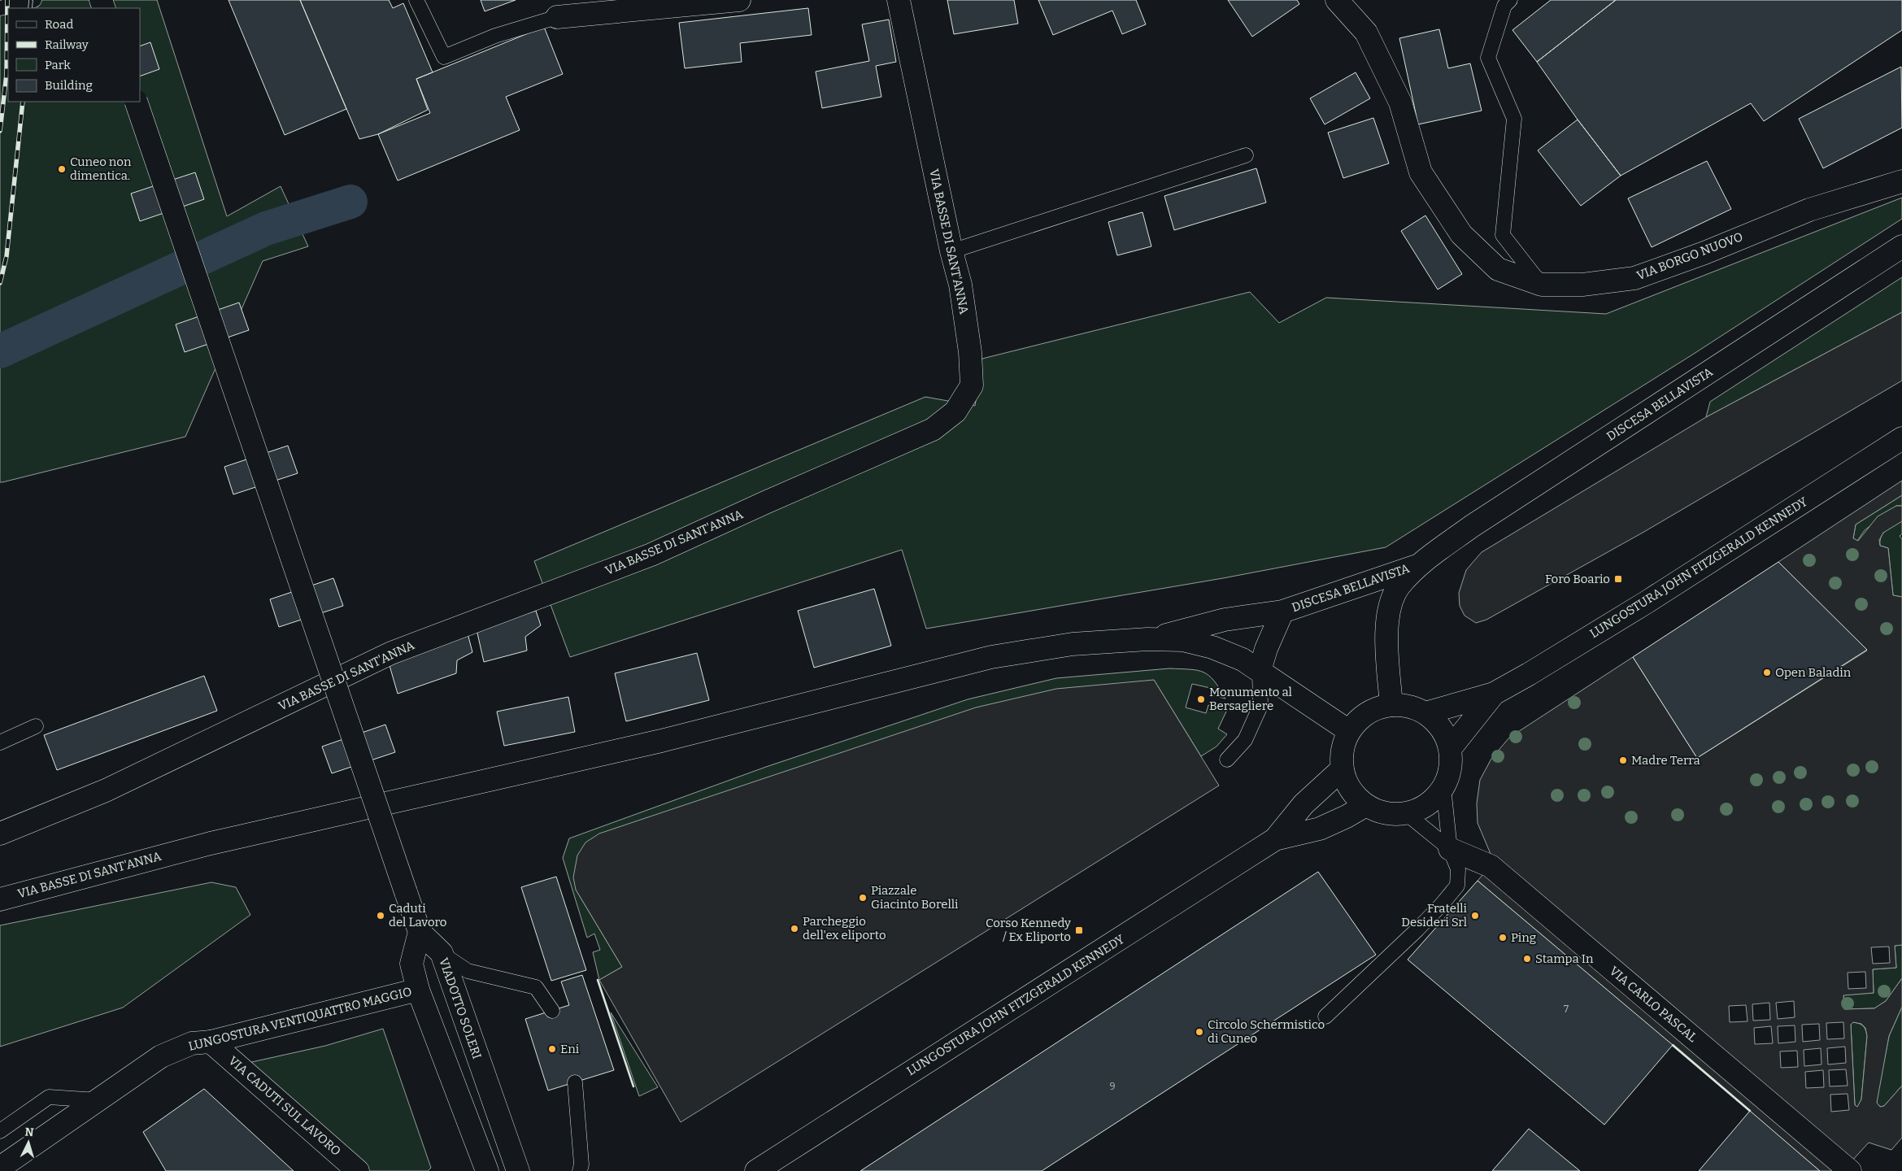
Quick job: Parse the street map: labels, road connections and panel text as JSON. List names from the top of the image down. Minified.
{"streets":{"street":["VIA BASSE DI SANT'ANNA","VIA BORGO NUOVO","DISCESA BELLAVISTA","LUNGOSTURA JOHN FITZGERALD KENNEDY","VIA CARLO PASCAL","VIADOTTO SOLERI","LUNGOSTURA VENTIQUATTRO MAGGIO","VIA CADUTI SUL LAVORO"]},"crossings":[["VIA BASSE DI SANT'ANNA","DISCESA BELLAVISTA"],["VIA BASSE DI SANT'ANNA","LUNGOSTURA JOHN FITZGERALD KENNEDY"],["DISCESA BELLAVISTA","LUNGOSTURA JOHN FITZGERALD KENNEDY"],["LUNGOSTURA VENTIQUATTRO MAGGIO","VIA CADUTI SUL LAVORO"]],"places":{"other":["Cuneo non dimentica.","Open Baladin","Monumento al Bersagliere","Madre Terra","Piazzale Giacinto Borelli","Caduti del Lavoro","Fratelli Desideri Srl","Parcheggio dell'ex eliporto","Ping","Stampa In","Circolo Schermistico di Cuneo","Eni"],"transit":["Foro Boario","Corso Kennedy / Ex Eliporto"]},"house_numbers":["7","9"],"legend":["Road","Railway","Park","Building"],"north":"top"}
